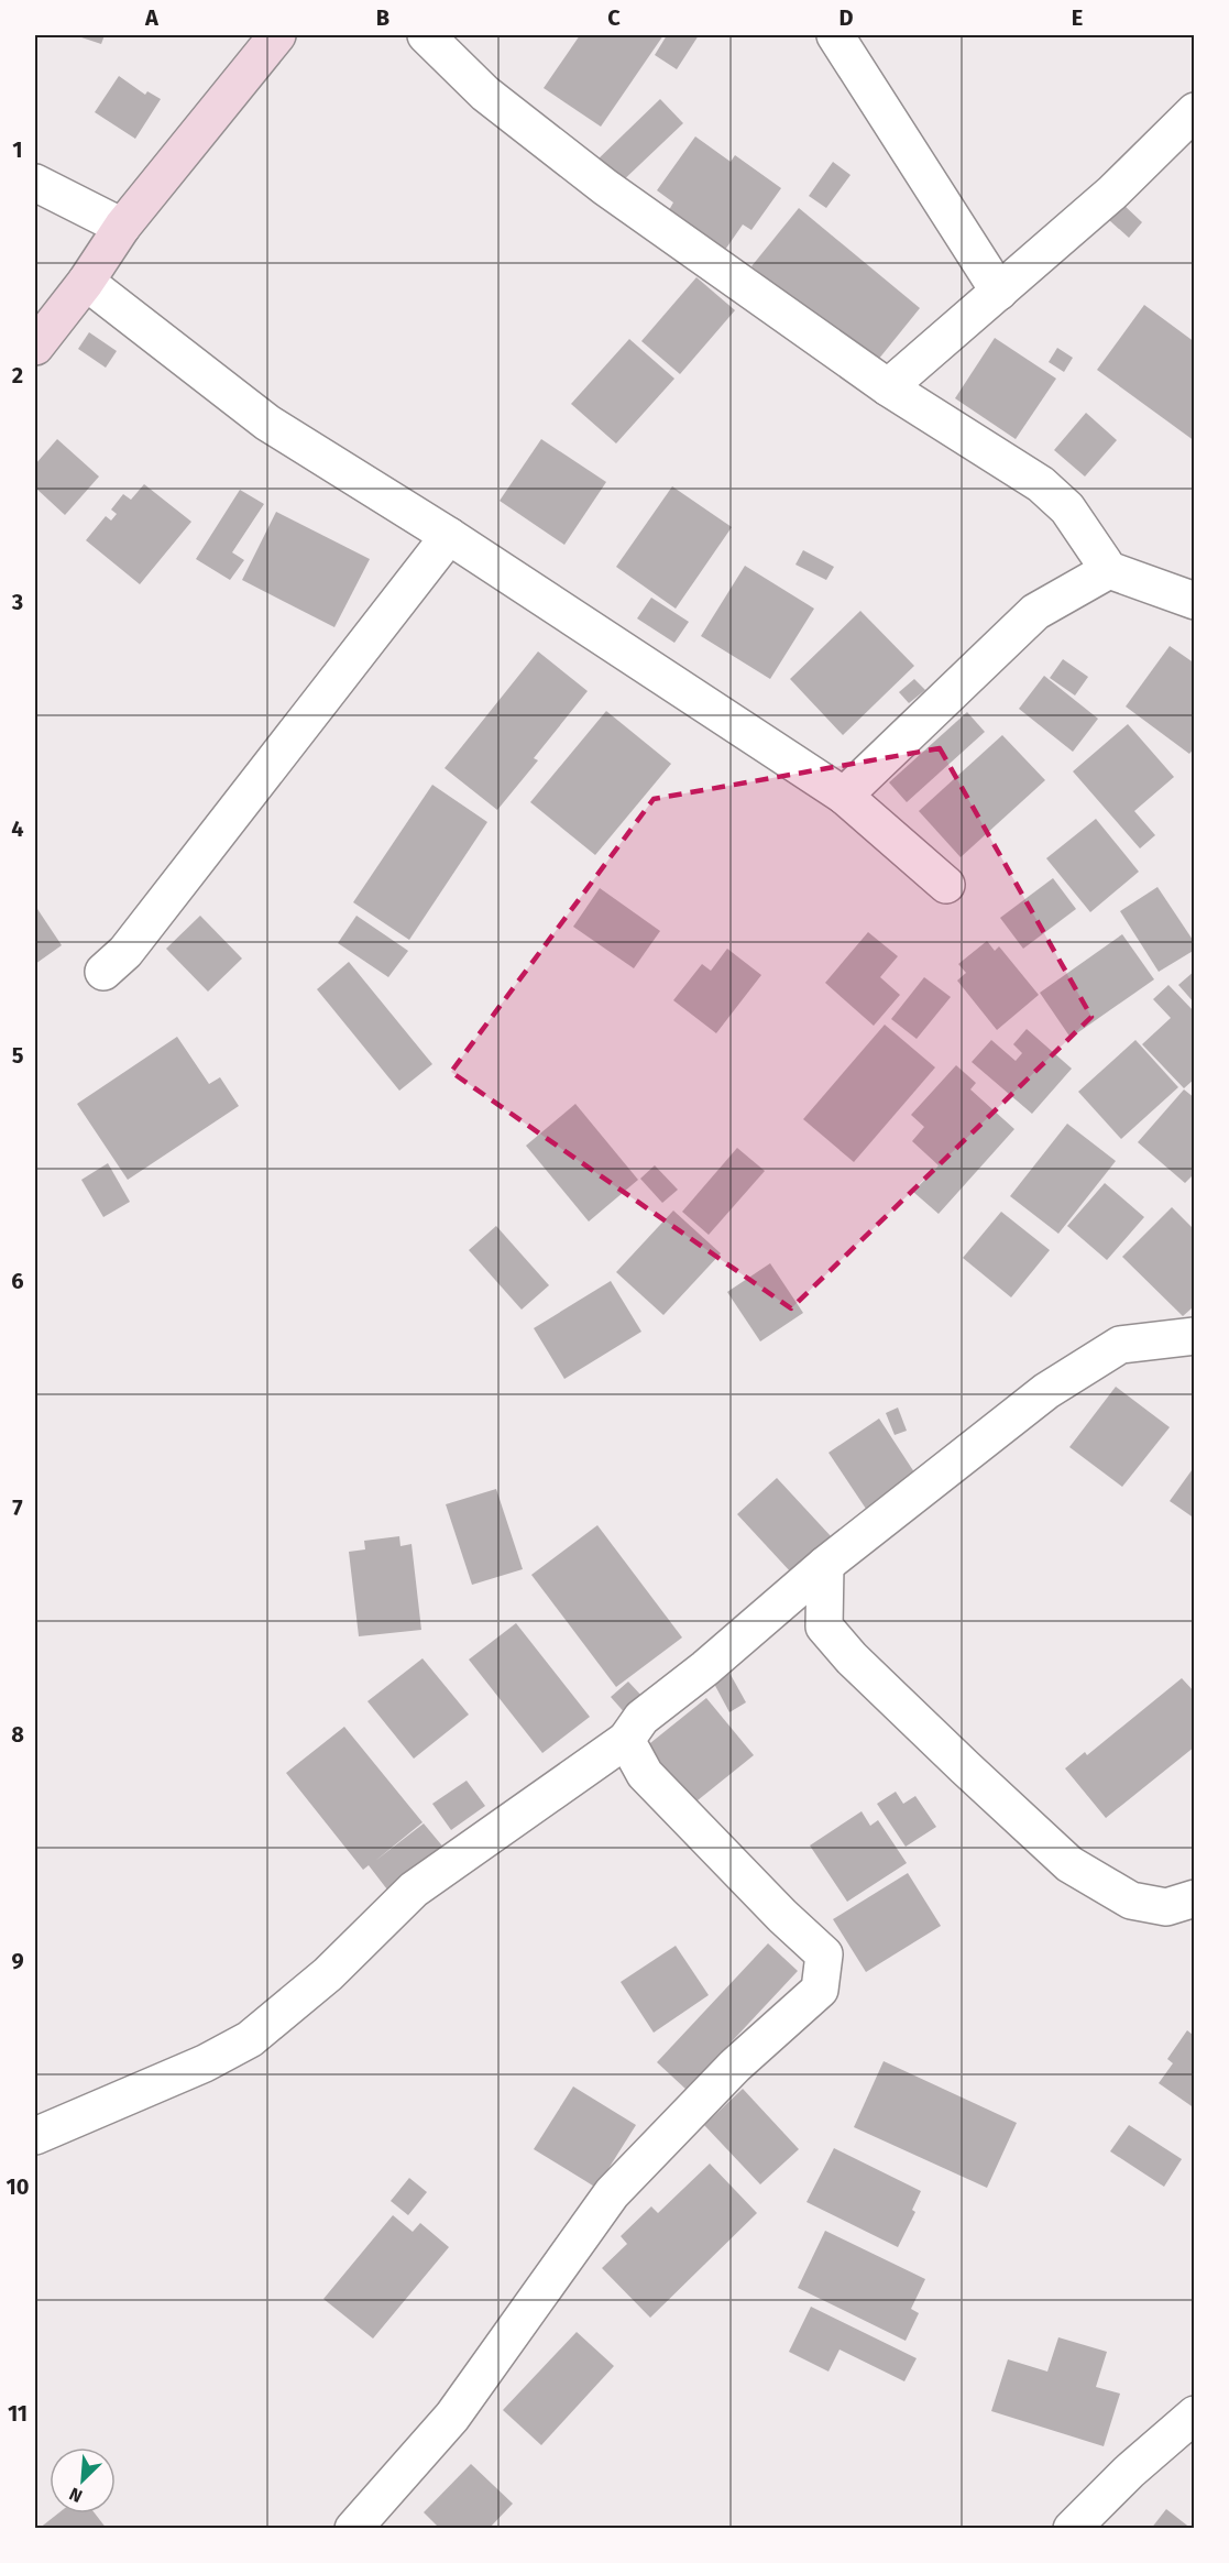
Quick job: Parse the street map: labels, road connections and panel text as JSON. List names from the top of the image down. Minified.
{"north":"bottom left","grid":{"columns":["A","B","C","D","E"],"rows":["1","2","3","4","5","6","7","8","9","10","11"]}}
